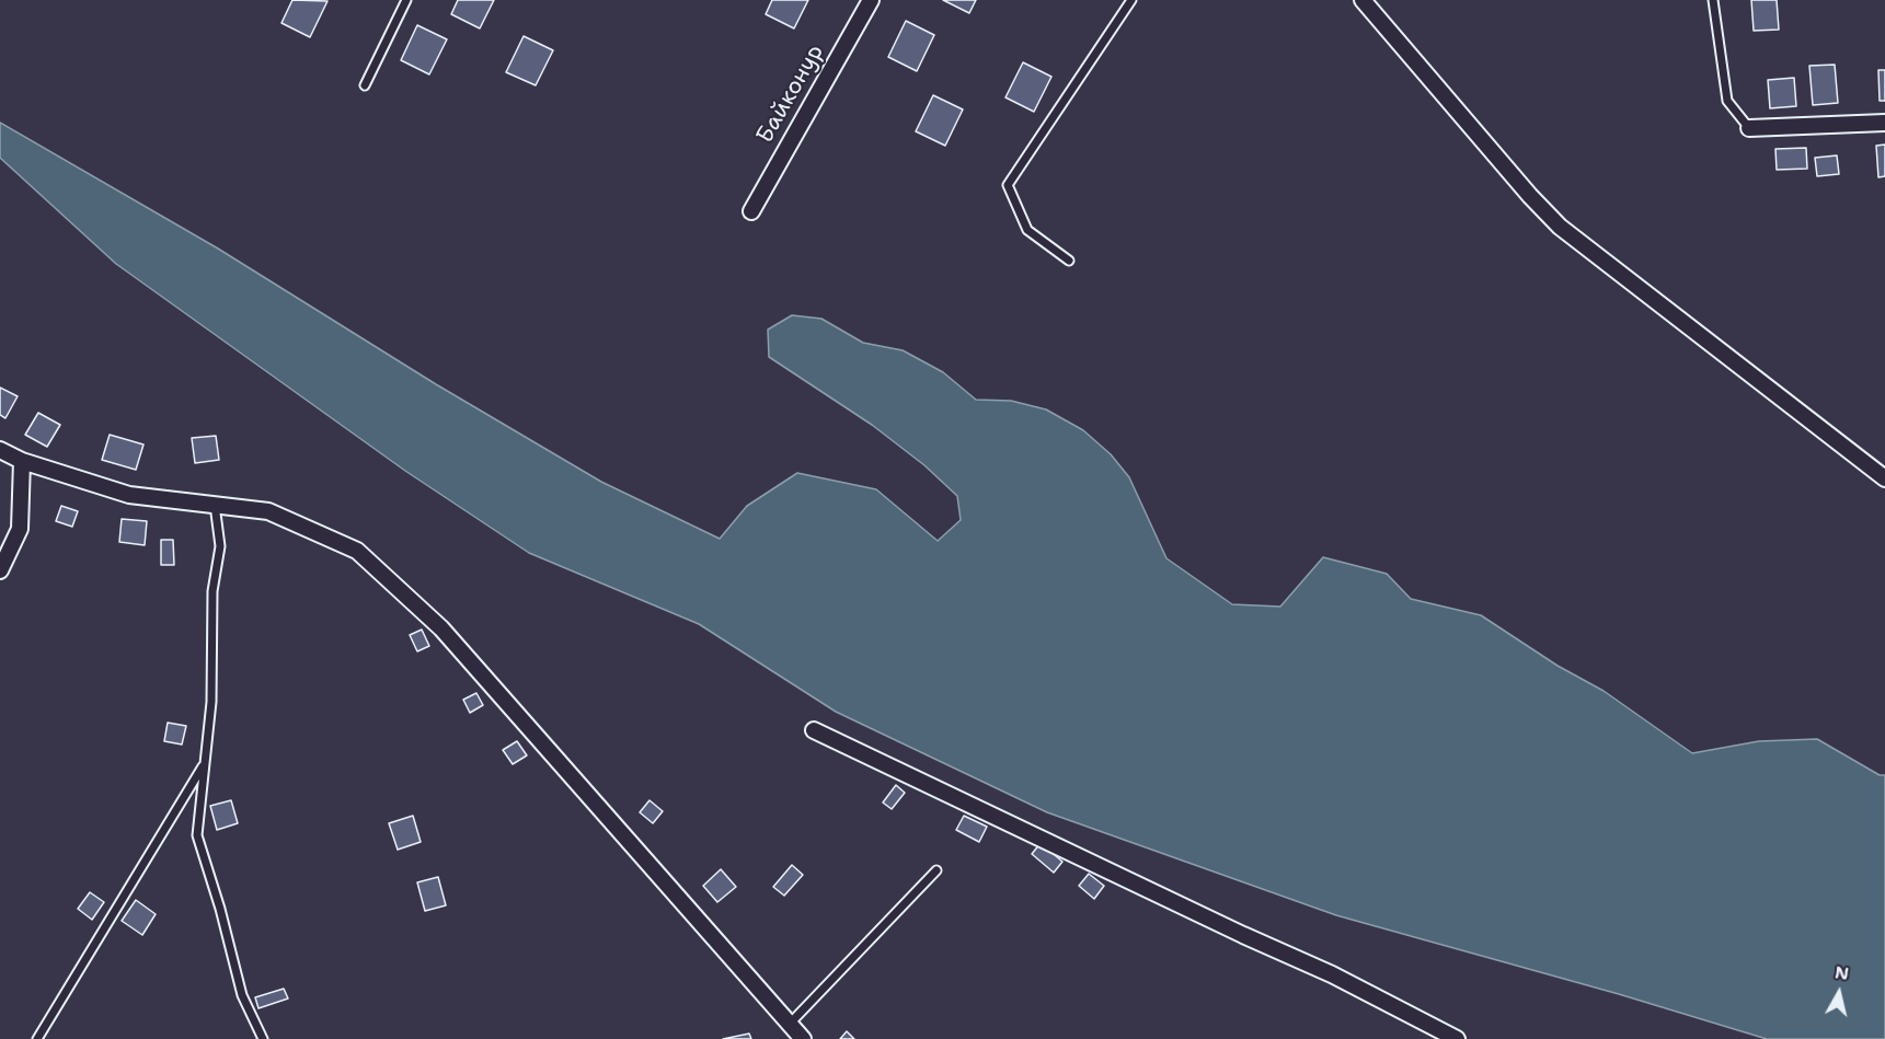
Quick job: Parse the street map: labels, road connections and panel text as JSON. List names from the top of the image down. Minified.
{"streets":{"street":["Байконур"]},"north":"top"}
